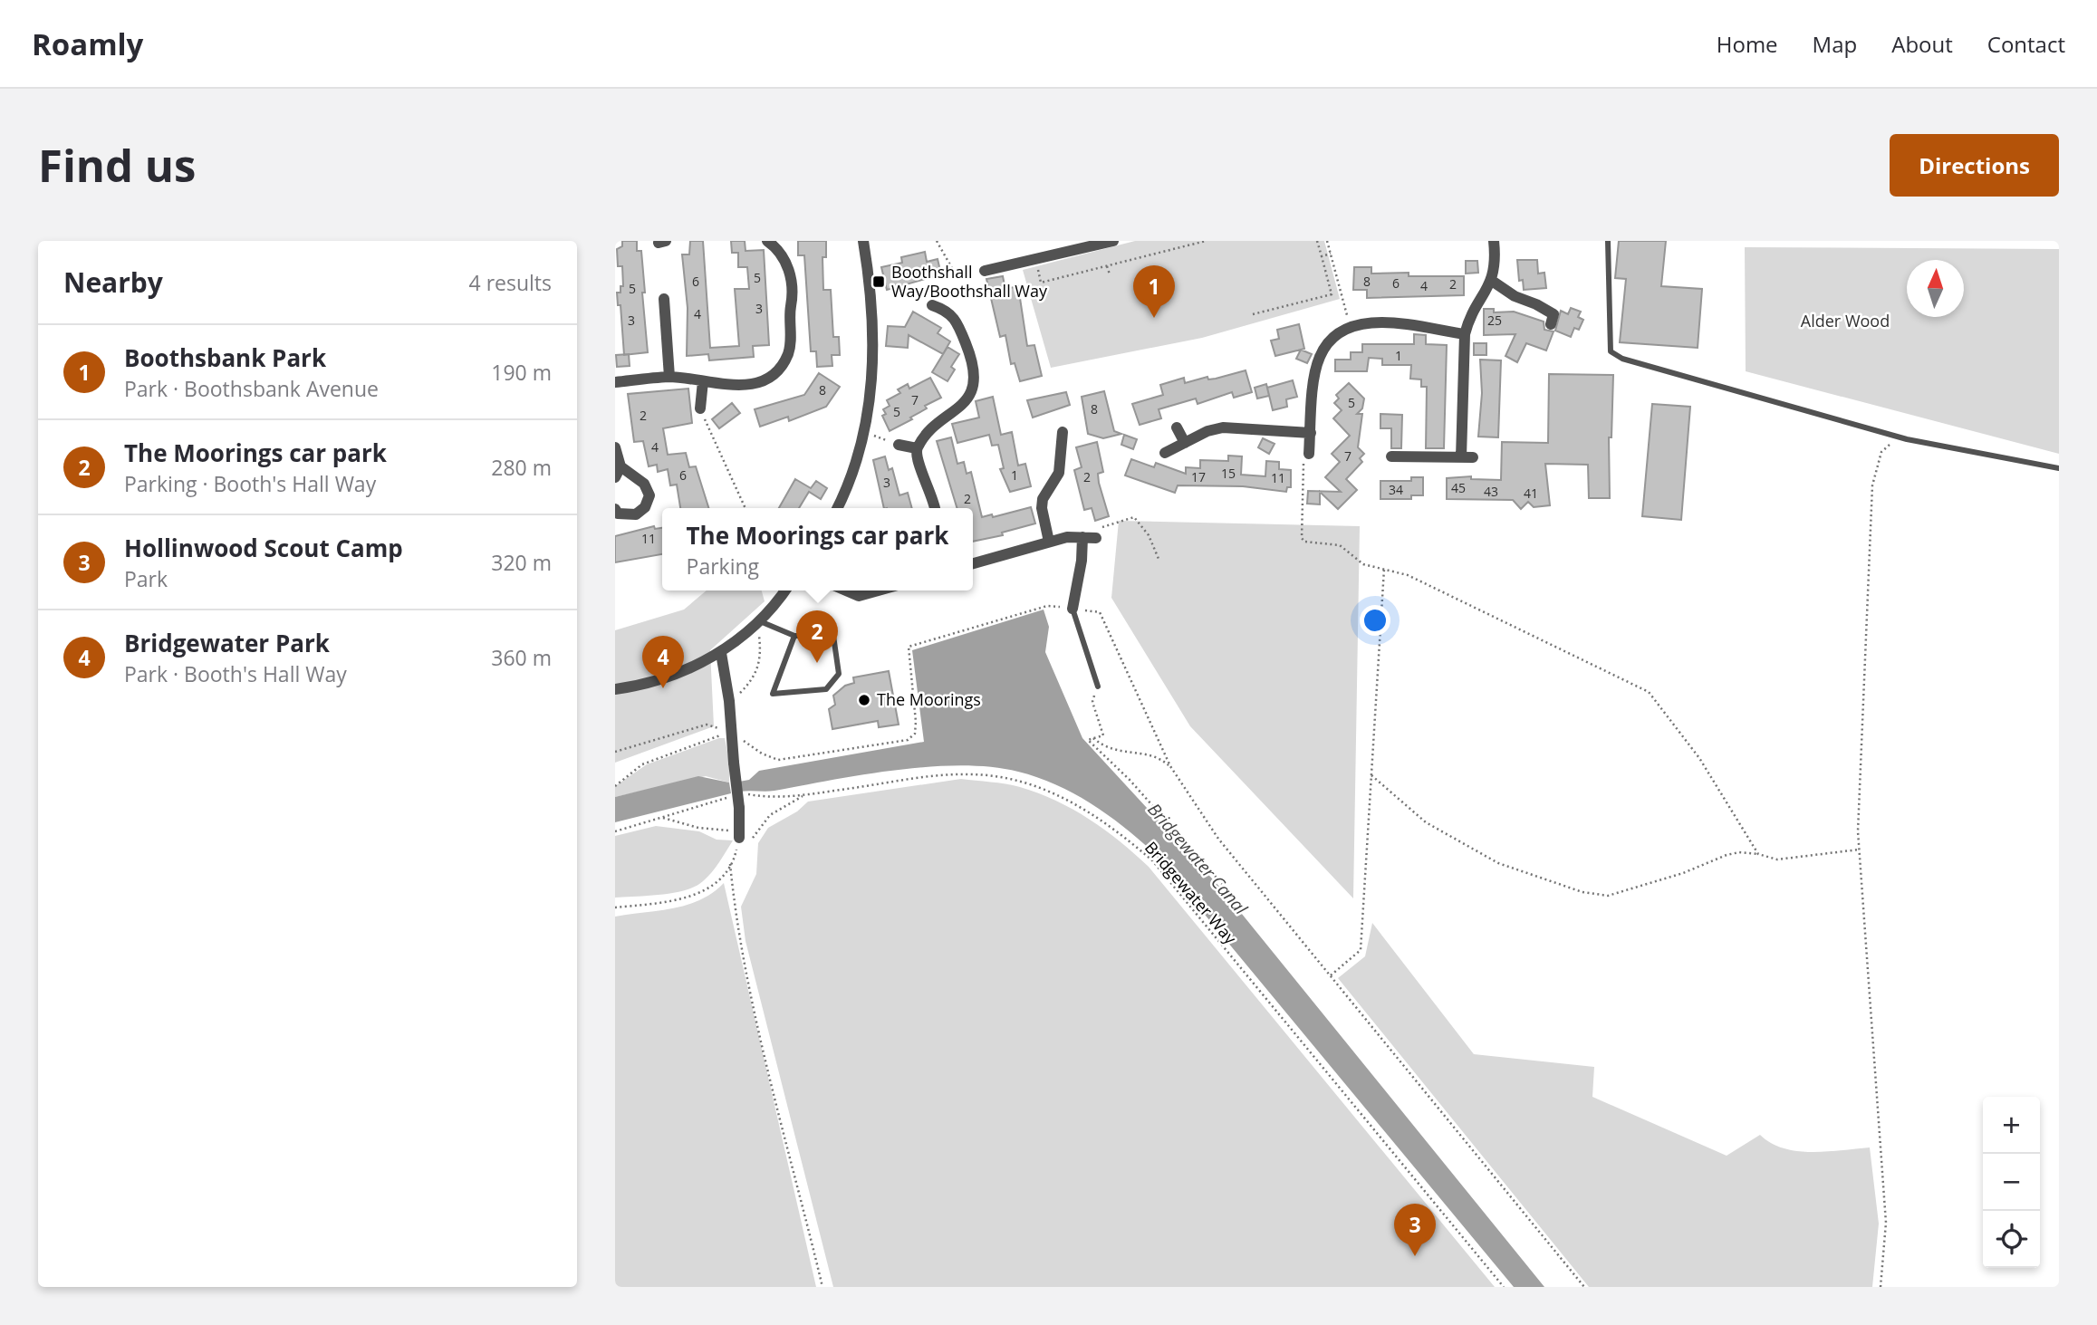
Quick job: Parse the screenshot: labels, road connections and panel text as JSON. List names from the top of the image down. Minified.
{"streets":{"path":["Bridgewater Way"]},"water":["Bridgewater Canal"],"parks":["Alder Wood"],"places":{"transit":["Boothshall Way/Boothshall Way"],"other":["The Moorings"]},"house_numbers":["5","6","8","6","2","4","5","3","4","3","25","1","8","7","5","8","5","2","4","7","15","6","1","2","17","11","3","45","34","43","41","2","11"],"north":"top","page":{"header":"Roamly","nav":["Home","Map","About","Contact"],"buttons":"Directions","title":"Find us","heading":["Nearby","4 results"],"pins":["1","2","4","3"],"list":[{"mark":"1","name":"Boothsbank Park","note":"Park · Boothsbank Avenue","value":"190 m"},{"mark":"2","name":"The Moorings car park","note":"Parking · Booth's Hall Way","value":"280 m"},{"mark":"3","name":"Hollinwood Scout Camp","note":"Park","value":"320 m"},{"mark":"4","name":"Bridgewater Park","note":"Park · Booth's Hall Way","value":"360 m"}],"popup":["The Moorings car park","Parking"],"map_buttons":["+","−"]}}
